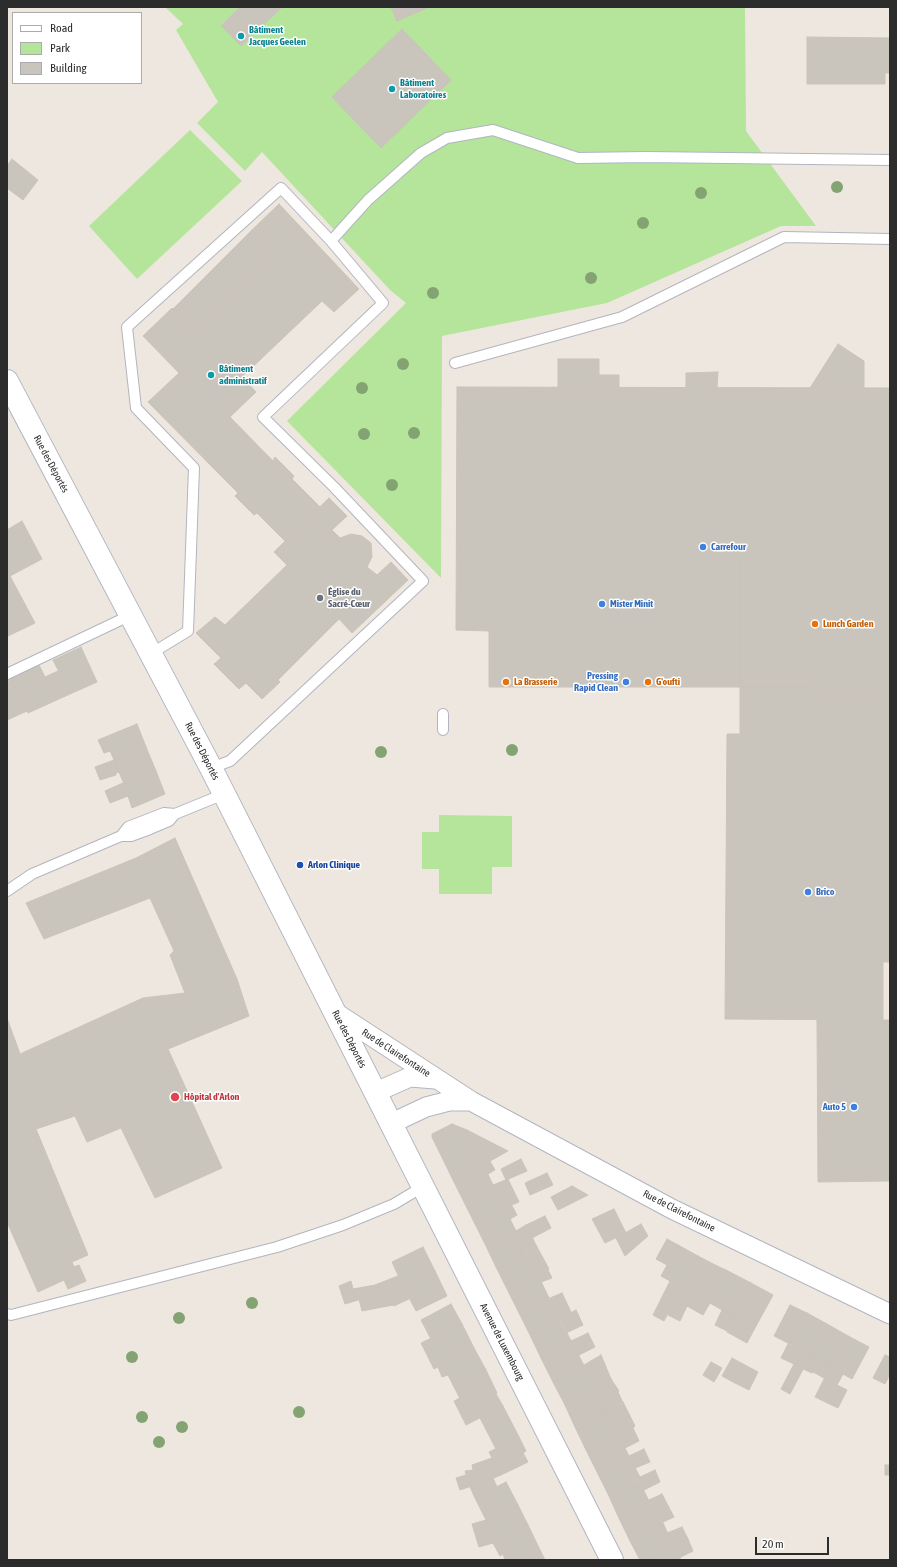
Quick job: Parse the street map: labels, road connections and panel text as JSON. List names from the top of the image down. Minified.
{"streets":{"main road":["Rue des Déportés","Avenue de Luxembourg"],"street":["Rue de Clairefontaine"]},"crossings":[["Rue des Déportés","Rue de Clairefontaine"],["Rue des Déportés","Avenue de Luxembourg"]],"places":["Bâtiment Jacques Geelen","Bâtiment Laboratoires","Bâtiment administratif","Carrefour","Église du Sacré-Cœur","Mister Minit","Lunch Garden","La Brasserie","Pressing Rapid Clean","G'oufti","Arlon Clinique","Brico","Hôpital d'Arlon","Auto 5"],"legend":["Road","Park","Building"],"scale_bar":"20 m"}
